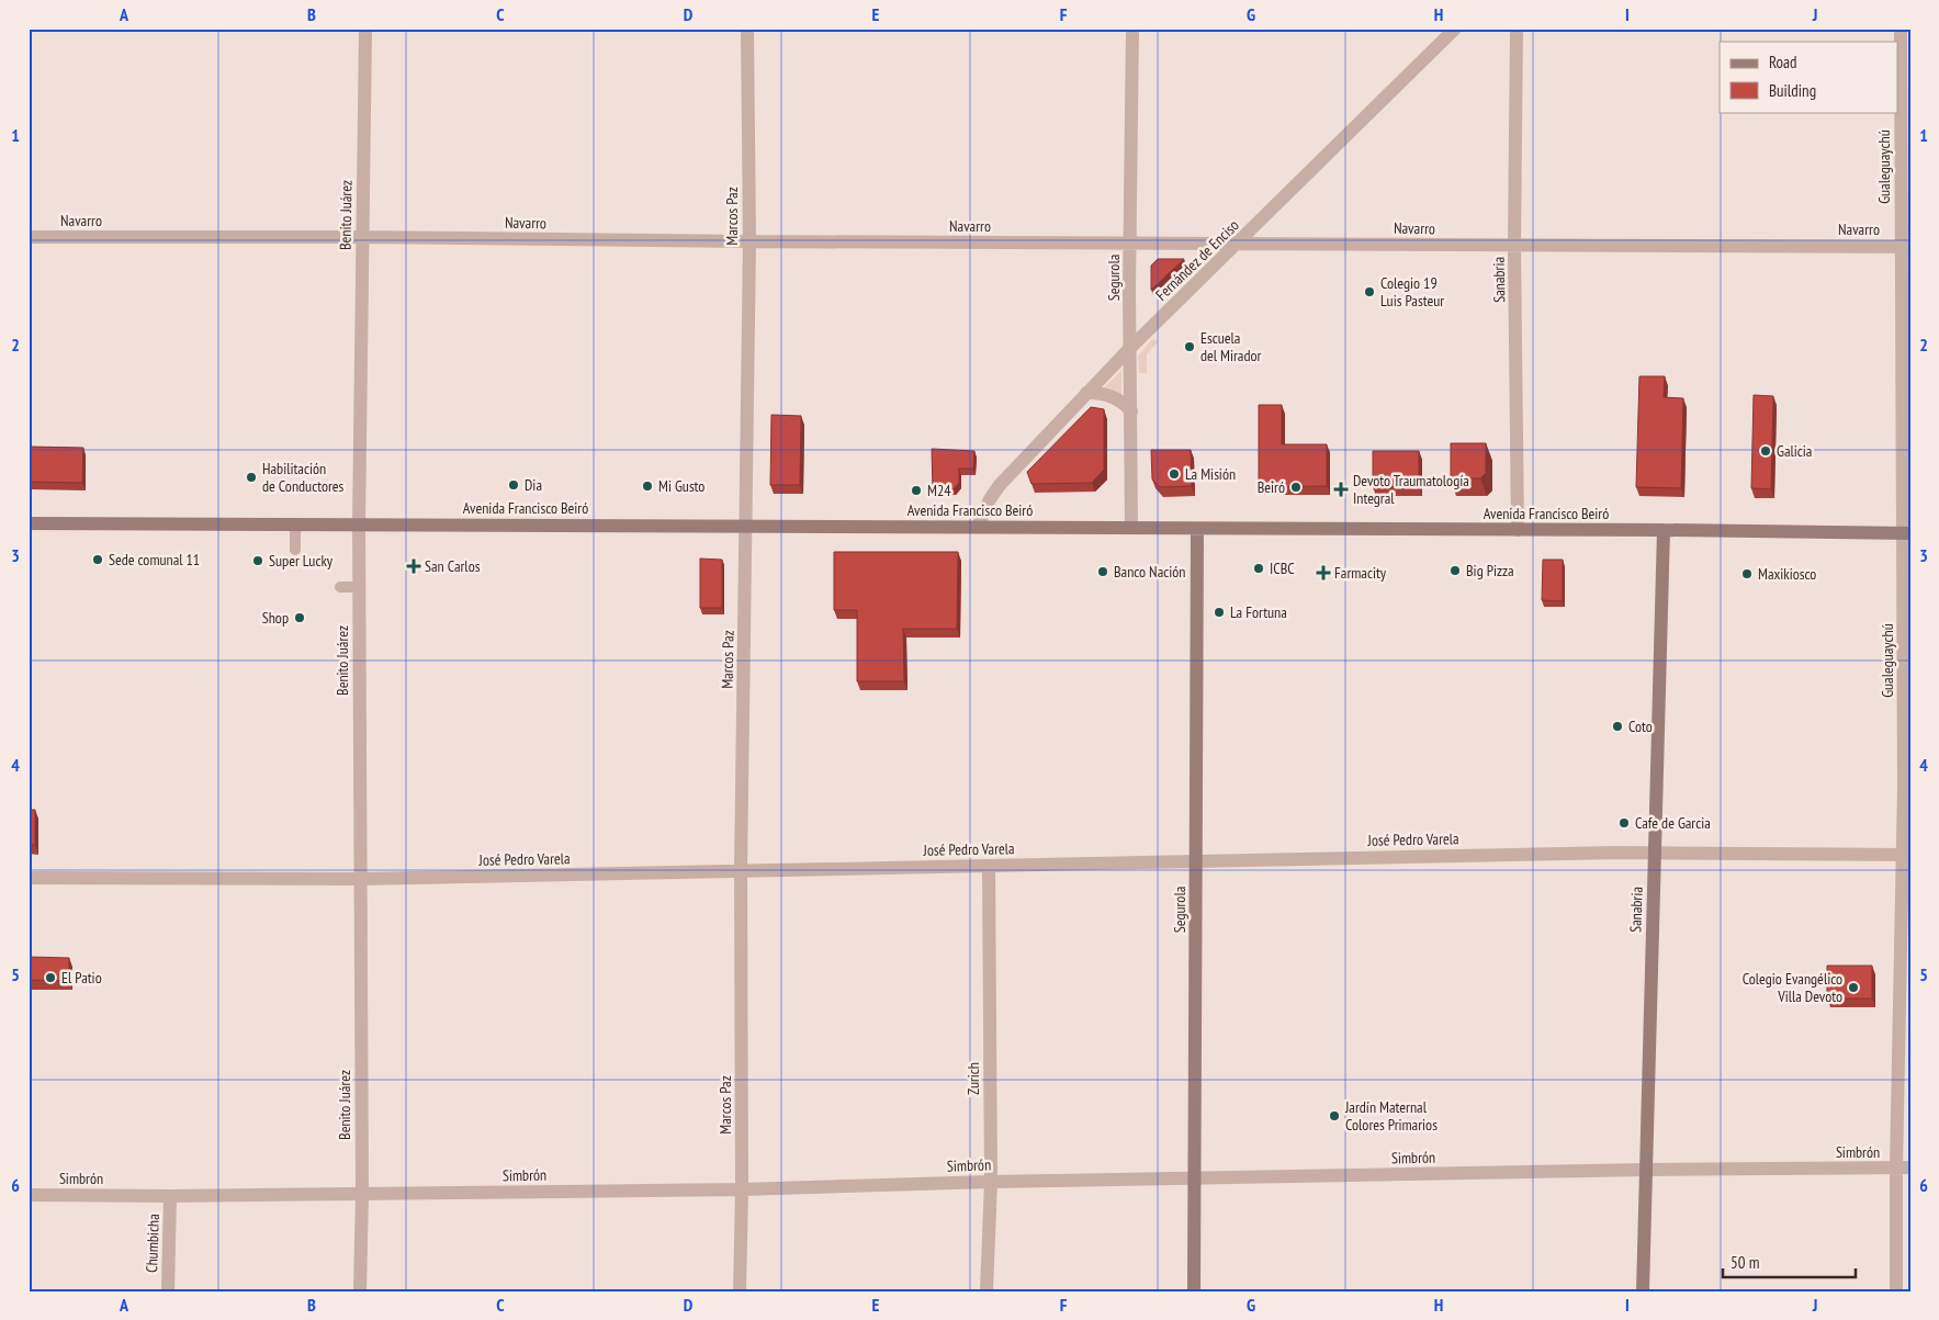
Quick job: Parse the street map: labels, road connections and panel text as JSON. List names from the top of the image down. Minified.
{"streets":{"main road":["Segurola","Sanabria","Avenida Francisco Beiró"],"street":["Gualeguaychú","Benito Juárez","Marcos Paz","Navarro","Fernández de Enciso","José Pedro Varela","Zurich","Simbrón","Chumbicha"]},"crossings":[["Gualeguaychú","Navarro"],["Gualeguaychú","Avenida Francisco Beiró"],["Gualeguaychú","José Pedro Varela"],["Gualeguaychú","Simbrón"],["Benito Juárez","Navarro"],["Benito Juárez","Avenida Francisco Beiró"],["Benito Juárez","José Pedro Varela"],["Benito Juárez","Simbrón"],["Marcos Paz","Navarro"],["Marcos Paz","Avenida Francisco Beiró"],["Marcos Paz","José Pedro Varela"],["Marcos Paz","Simbrón"],["Navarro","Fernández de Enciso"],["Navarro","Segurola"],["Navarro","Sanabria"],["Fernández de Enciso","Segurola"],["Fernández de Enciso","Avenida Francisco Beiró"],["Segurola","Avenida Francisco Beiró"],["Segurola","José Pedro Varela"],["Segurola","Simbrón"],["Sanabria","Avenida Francisco Beiró"],["Sanabria","José Pedro Varela"],["Sanabria","Simbrón"],["José Pedro Varela","Zurich"],["Zurich","Simbrón"],["Simbrón","Chumbicha"]],"places":{"other":["Colegio 19 Luis Pasteur","Escuela del Mirador","Galicia","La Misión","Habilitación de Conductores","Dia","Mi Gusto","Beiró","M24","Sede comunal 11","Super Lucky","ICBC","Big Pizza","Banco Nación","Maxikiosco","La Fortuna","Shop","Coto","Cafe de Garcia","El Patio","Colegio Evangélico Villa Devoto","Jardín Maternal Colores Primarios"],"health":["Devoto Traumatología Integral","San Carlos","Farmacity"]},"legend":["Road","Building"],"scale_bar":"50 m","grid":{"columns":["A","B","C","D","E","F","G","H","I","J"],"rows":["1","2","3","4","5","6"]}}
